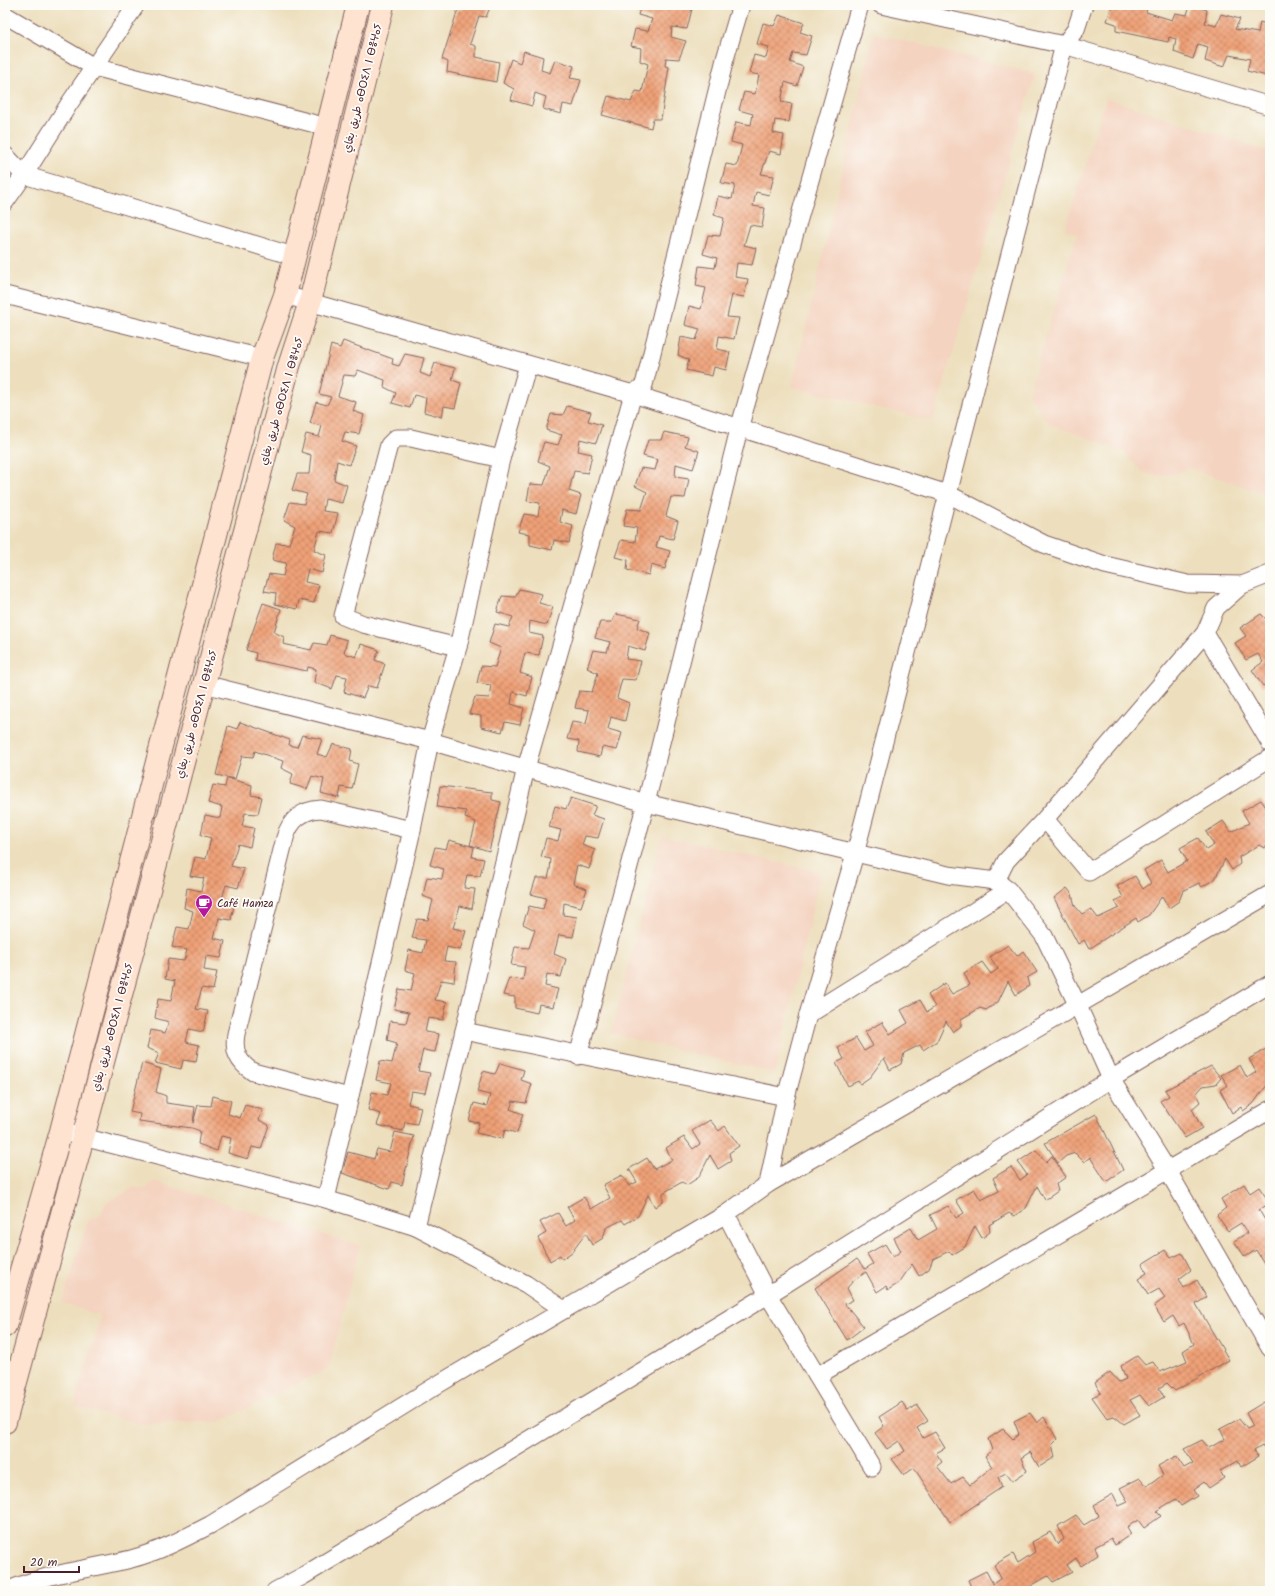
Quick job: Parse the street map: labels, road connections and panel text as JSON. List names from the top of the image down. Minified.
{"streets":{"main road":["طريق بغاي ⴰⴱⵔⵉⴷ ⵏ ⴱⴻⵖⴰⵢ"]},"places":{"cafe":["Café Hamza"]},"scale_bar":"20 m"}
